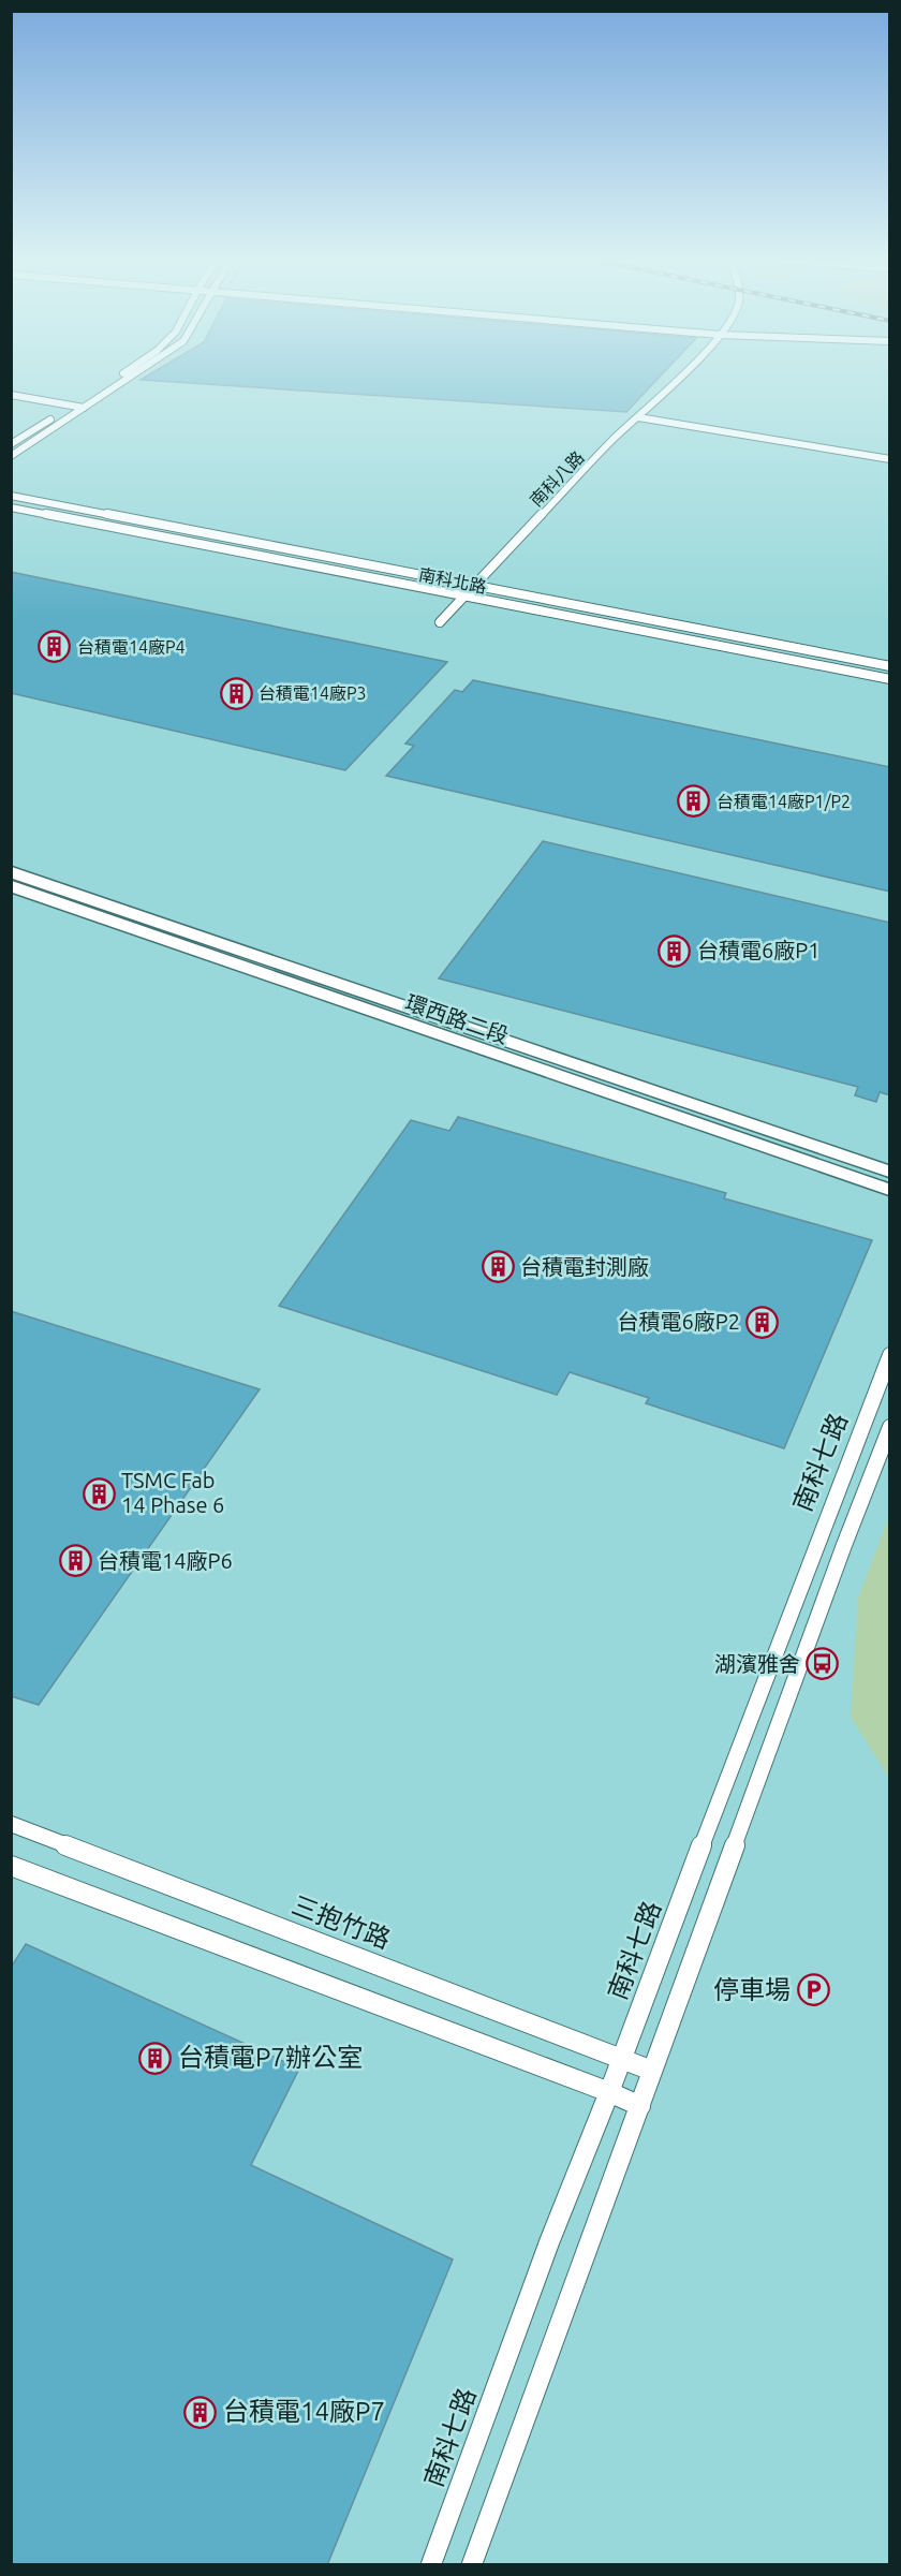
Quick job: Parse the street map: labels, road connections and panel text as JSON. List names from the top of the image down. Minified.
{"streets":{"street":["南科八路","南科北路","環西路二段","南科七路","三抱竹路"]},"crossings":[["南科八路","南科北路"],["南科七路","三抱竹路"]],"places":{"building":["台積電14廠P4","台積電14廠P3","台積電14廠P1/P2","台積電6廠P1","台積電封測廠","台積電6廠P2","TSMC Fab 14 Phase 6","台積電14廠P6","台積電P7辦公室","台積電14廠P7"],"bus stop":["湖濱雅舍"],"parking":["停車場"]}}
